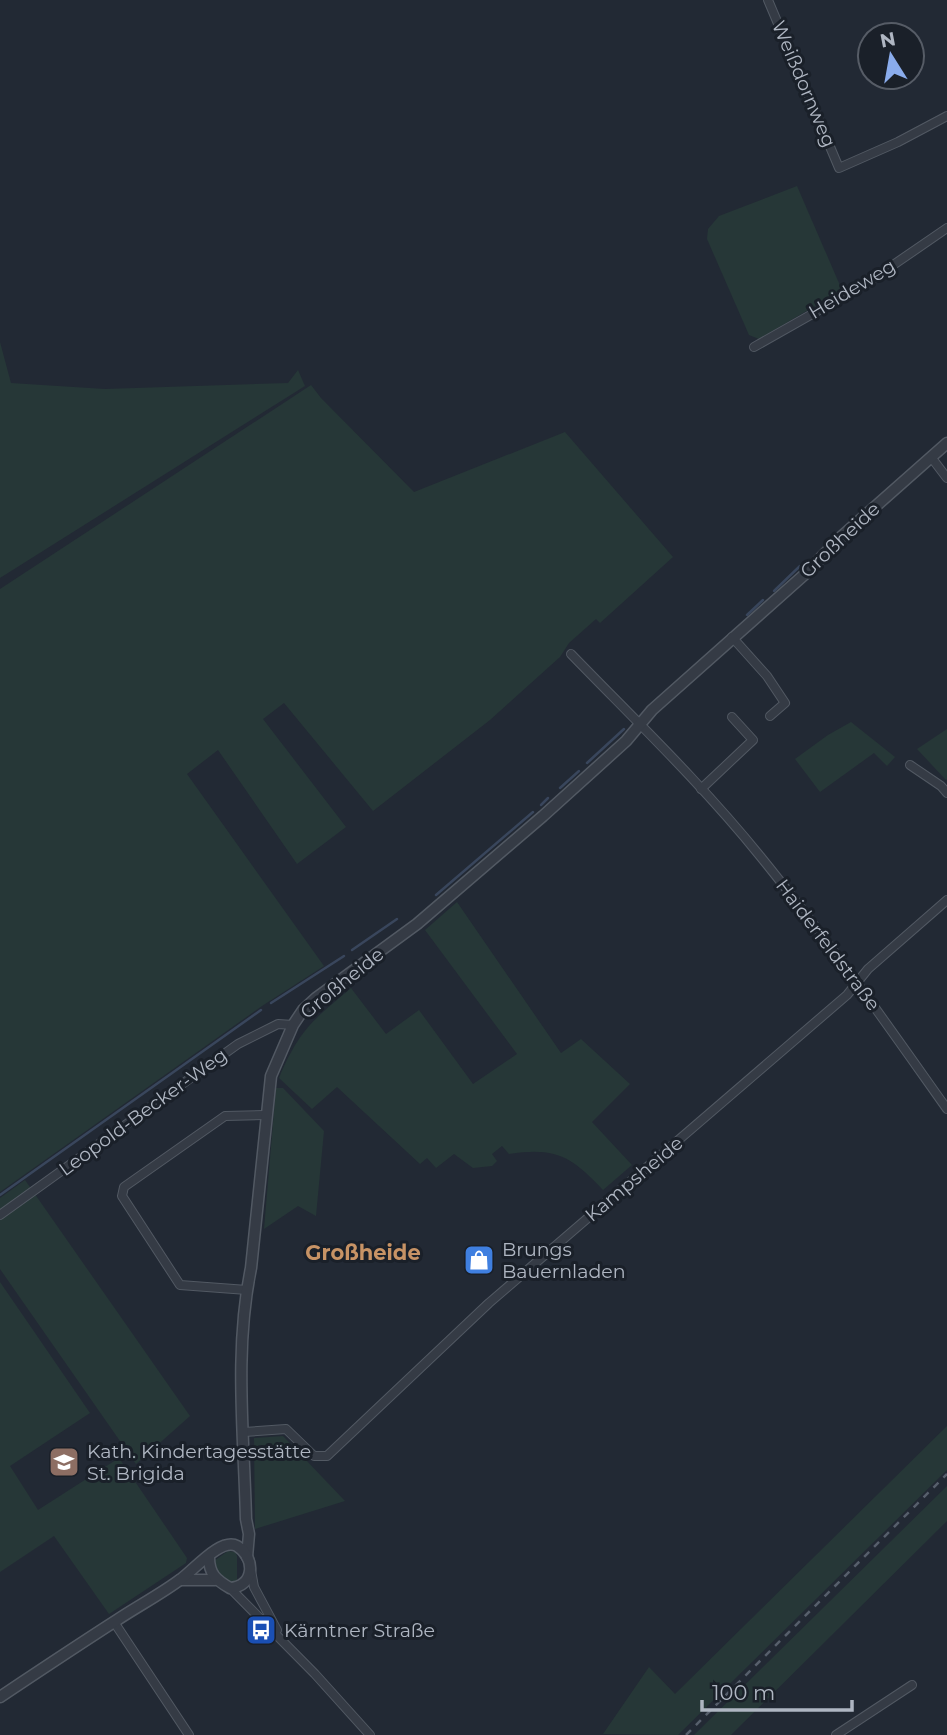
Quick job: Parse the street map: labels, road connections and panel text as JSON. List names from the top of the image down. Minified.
{"streets":{"street":["Weißdornweg","Heideweg","Großheide","Haiderfeldstraße","Leopold-Becker-Weg","Kampsheide"]},"crossings":[["Großheide","Haiderfeldstraße"],["Großheide","Leopold-Becker-Weg"],["Großheide","Kampsheide"],["Haiderfeldstraße","Kampsheide"]],"districts":["Großheide"],"places":{"shop":["Brungs Bauernladen"],"school or university":["Kath. Kindertagesstätte St. Brigida"],"bus stop":["Kärntner Straße"]},"scale_bar":"100 m","north":"top"}
